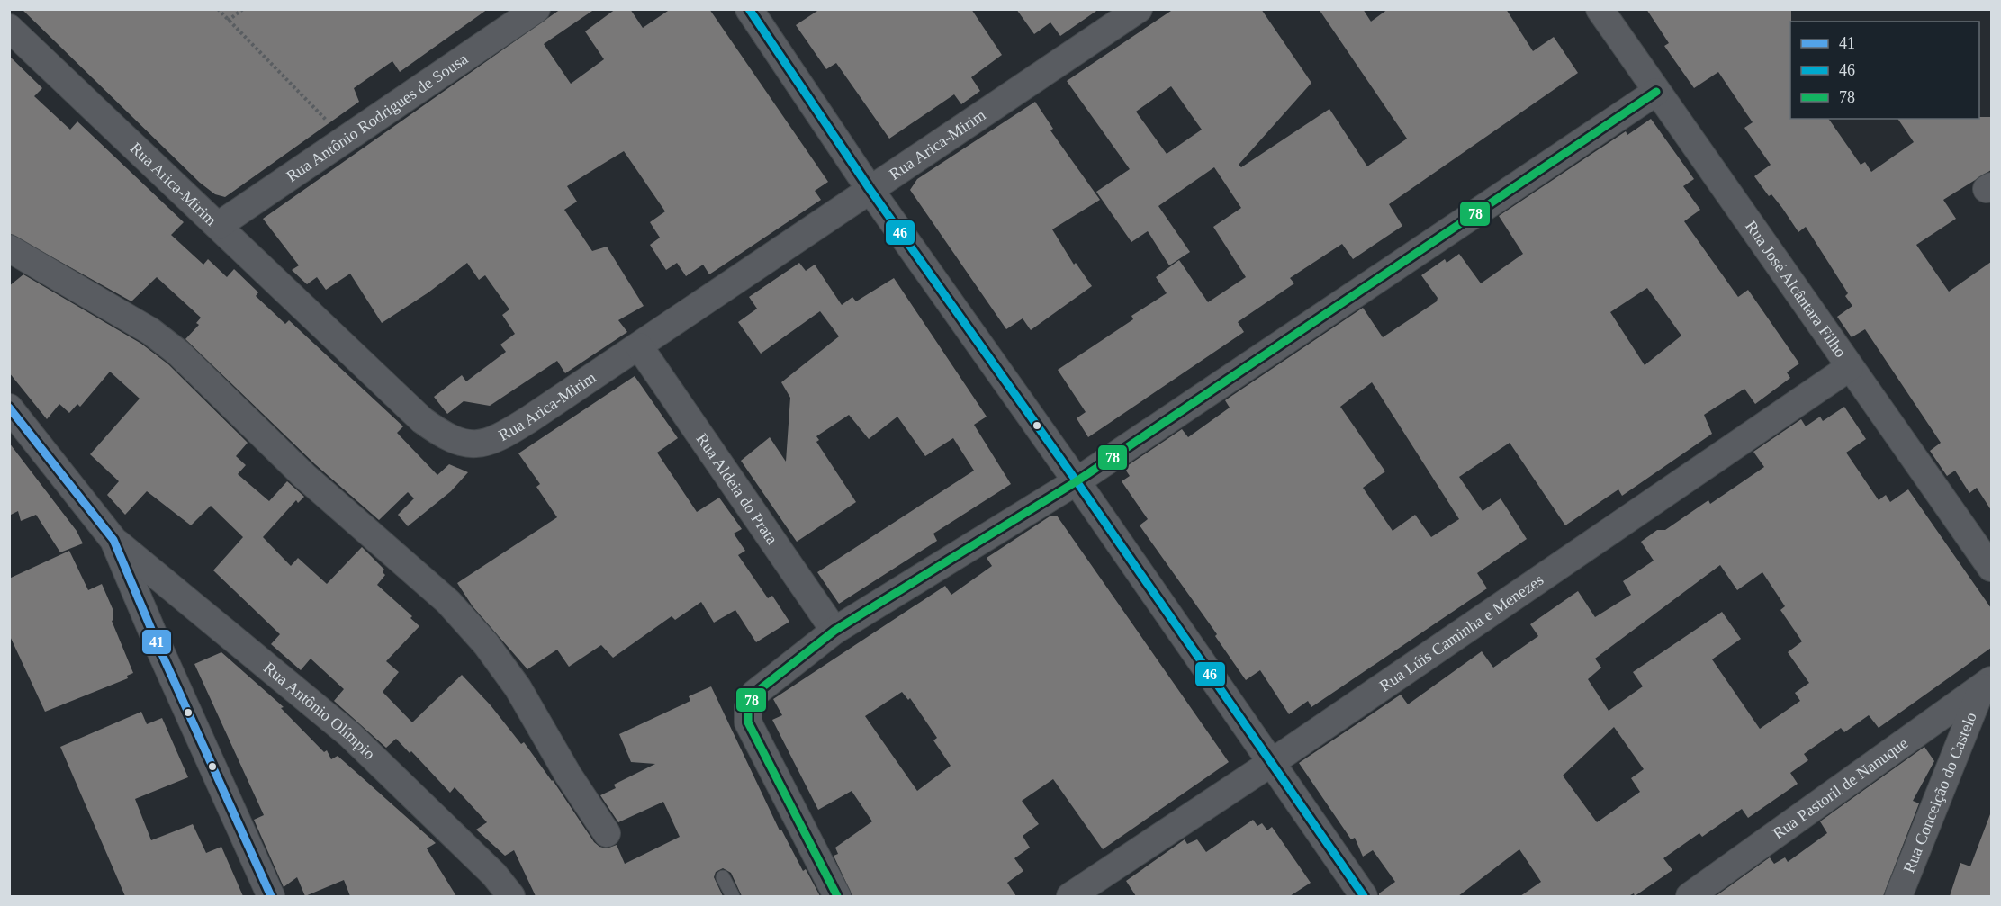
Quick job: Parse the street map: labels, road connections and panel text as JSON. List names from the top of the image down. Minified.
{"streets":{"street":["Rua Antônio Rodrigues de Sousa","Rua Arica-Mirim","Rua José Alcântara Filho","Rua Aldeia do Prata","Rua Lúis Caminha e Menezes","Rua Antônio Olímpio","Rua Pastoril de Nanuque","Rua Conceição do Castelo"]},"crossings":[["Rua Antônio Rodrigues de Sousa","Rua Arica-Mirim"],["Rua Arica-Mirim","Rua Aldeia do Prata"],["Rua José Alcântara Filho","Rua Lúis Caminha e Menezes"],["Rua Pastoril de Nanuque","Rua Conceição do Castelo"]],"lines":["transit line 46","transit line 78","transit line 41"],"legend":["41","46","78"]}
